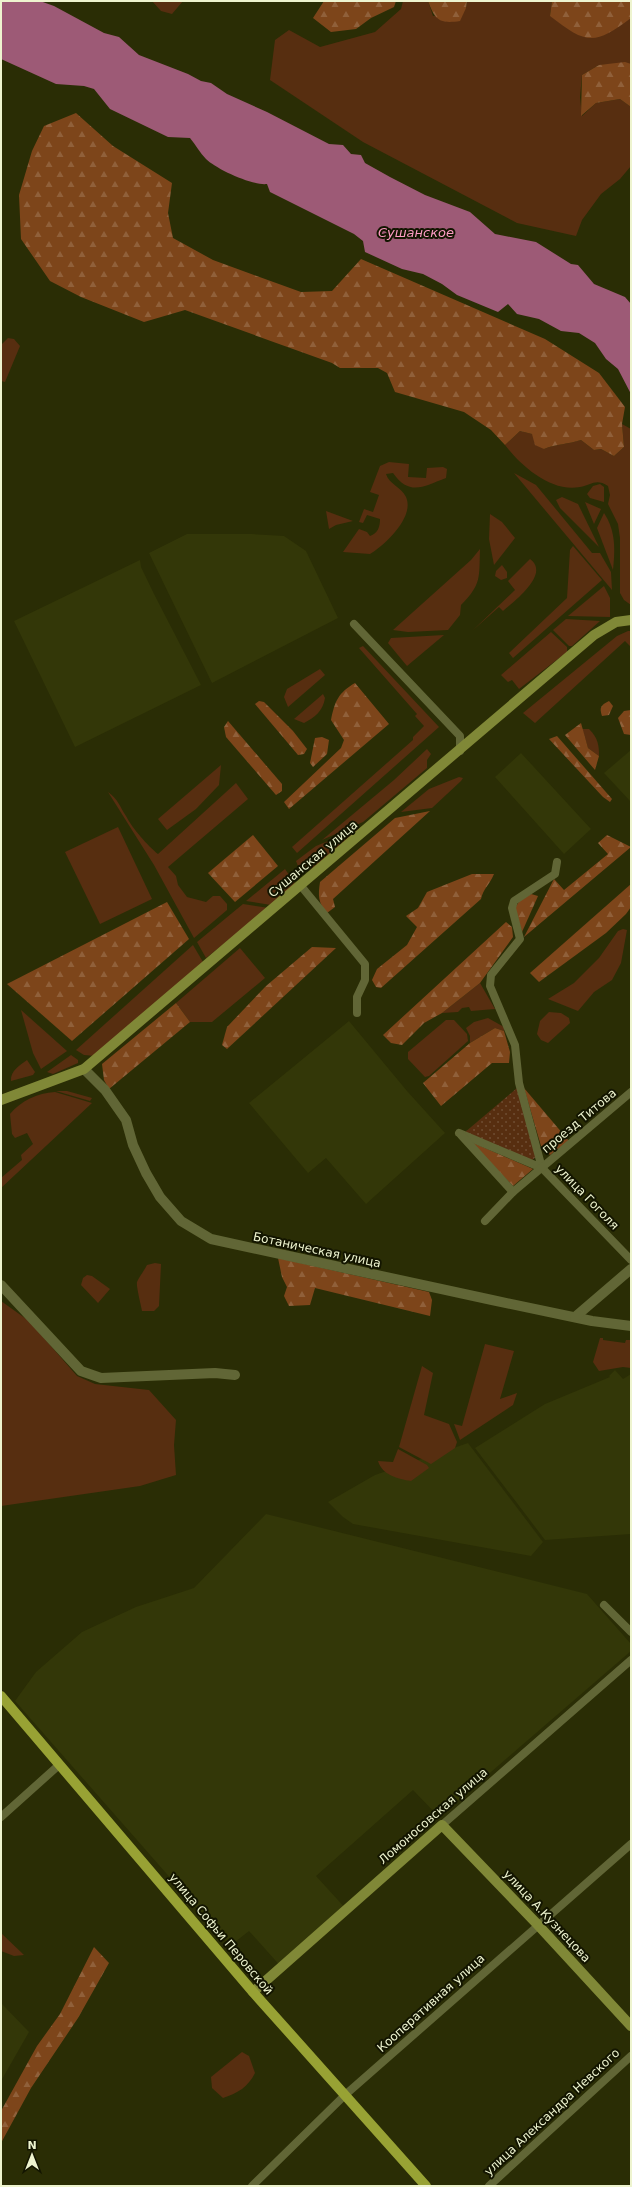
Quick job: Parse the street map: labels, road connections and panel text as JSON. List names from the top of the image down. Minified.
{"streets":{"main road":["Сушанская улица","Ломоносовская улица","улица А.Кузнецова","улица Софьи Перовской"],"street":["проезд Титова","улица Гоголя","Ботаническая улица","Кооперативная улица","улица Александра Невского"]},"crossings":[["Сушанская улица","Ботаническая улица"],["проезд Титова","улица Гоголя"],["Ломоносовская улица","улица А.Кузнецова"],["Ломоносовская улица","улица Софьи Перовской"],["улица А.Кузнецова","Кооперативная улица"],["улица Софьи Перовской","Кооперативная улица"]],"water":["Сушанское"],"north":"top"}
